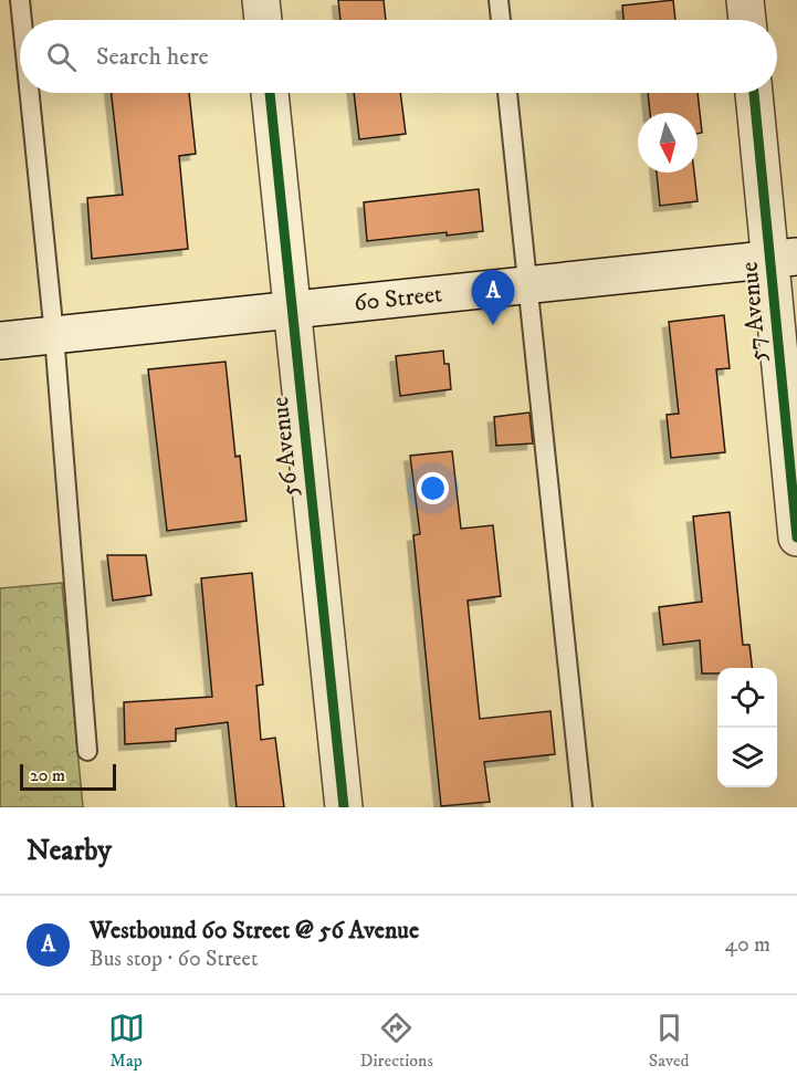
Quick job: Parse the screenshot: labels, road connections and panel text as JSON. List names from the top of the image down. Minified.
{"streets":{"street":["60 Street","57 Avenue","56 Avenue"]},"crossings":[["60 Street","57 Avenue"],["60 Street","56 Avenue"]],"scale_bar":"20 m","north":"bottom","page":{"search":"Search here","pins":"A","scale":"20 m","heading":"Nearby","list":[{"mark":"A","name":"Westbound 60 Street @ 56 Avenue","note":"Bus stop · 60 Street","value":"40 m"}],"nav":["Map","Directions","Saved"]}}
